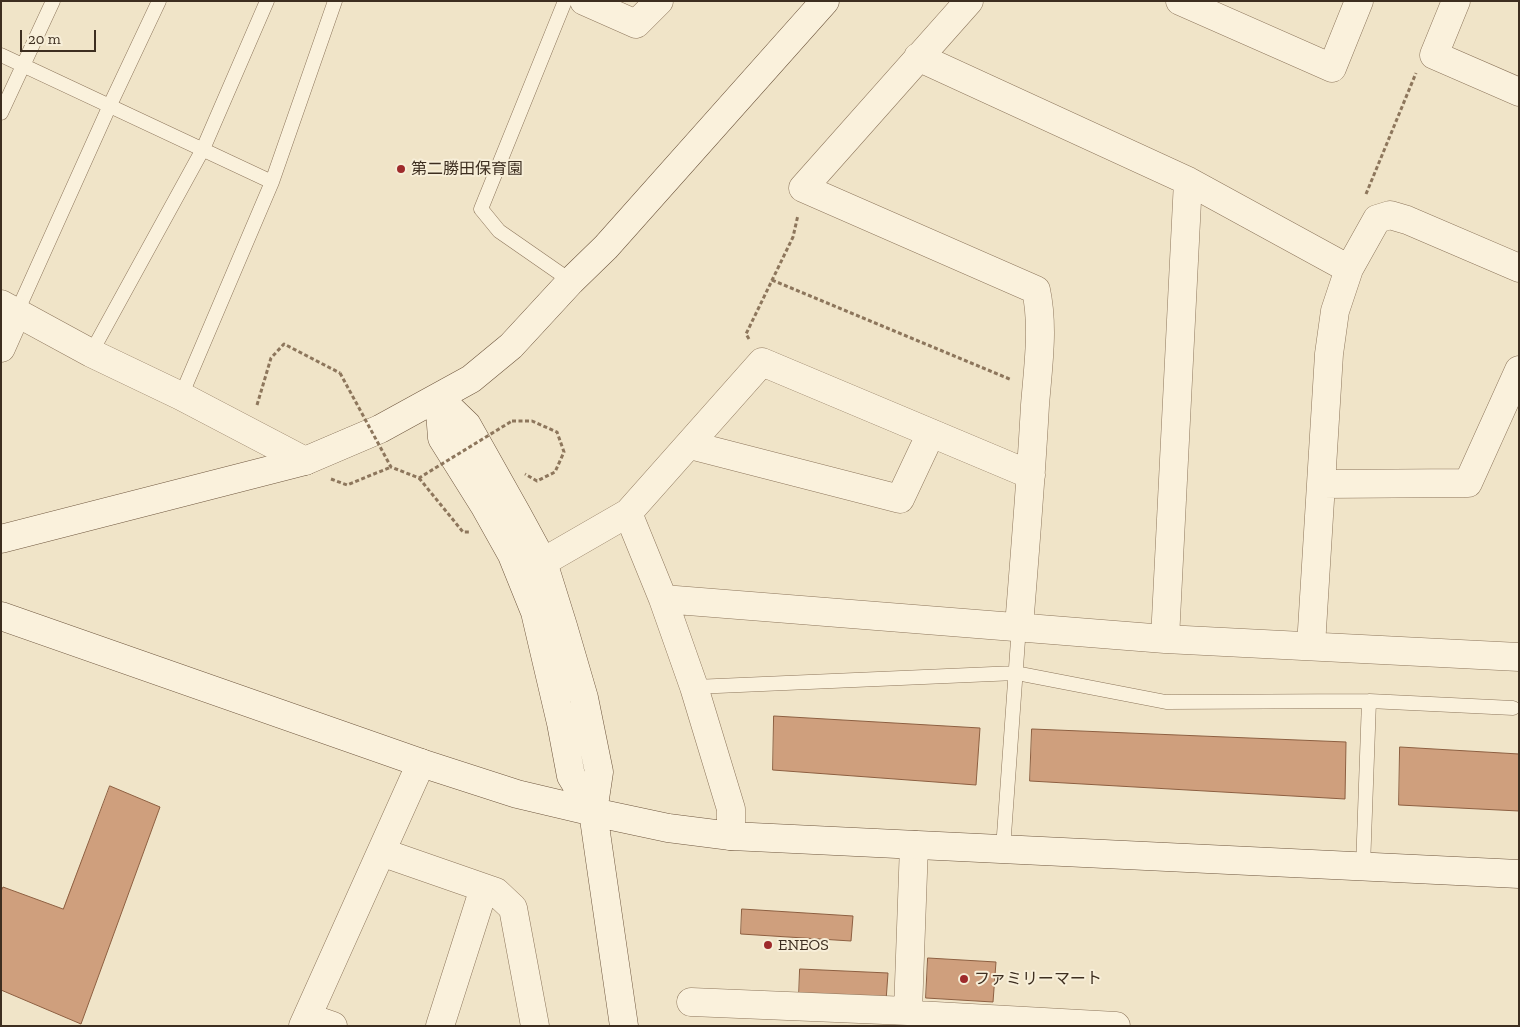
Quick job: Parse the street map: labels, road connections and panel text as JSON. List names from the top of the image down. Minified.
{"places":["第二勝田保育園","ENEOS","ファミリーマート"],"scale_bar":"20 m"}
